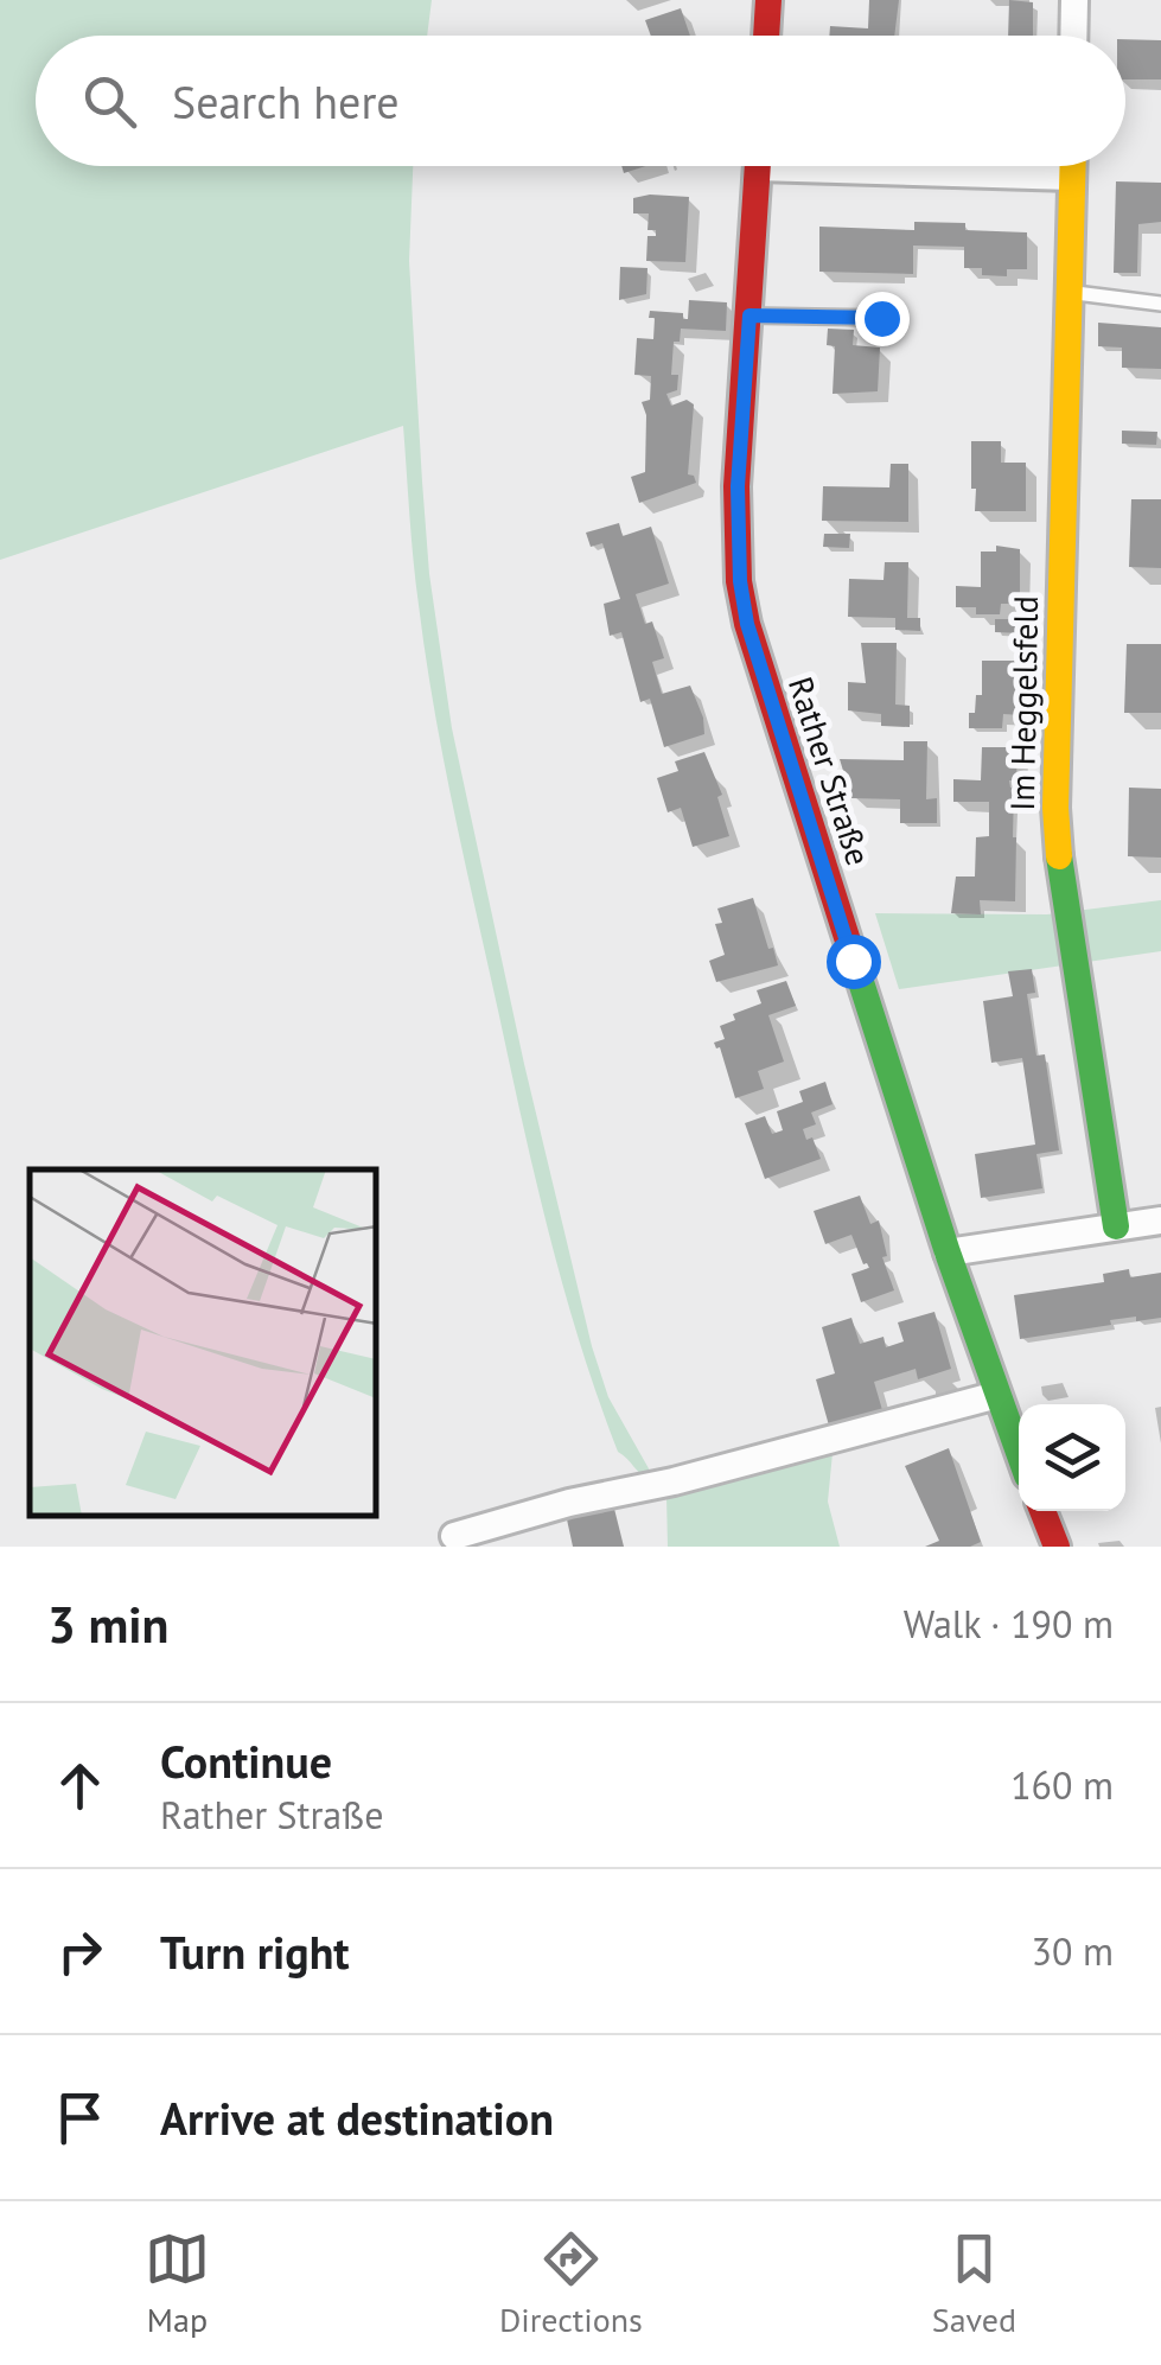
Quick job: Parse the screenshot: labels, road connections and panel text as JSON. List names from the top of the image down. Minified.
{"streets":{"street":["Im Heggelsfeld","Rather Straße"]},"page":{"search":"Search here","heading":["3 min","Walk · 190 m"],"list":[["Continue","Rather Straße","160 m"],["Turn right","30 m"],"Arrive at destination"],"nav":["Map","Directions","Saved"]}}
